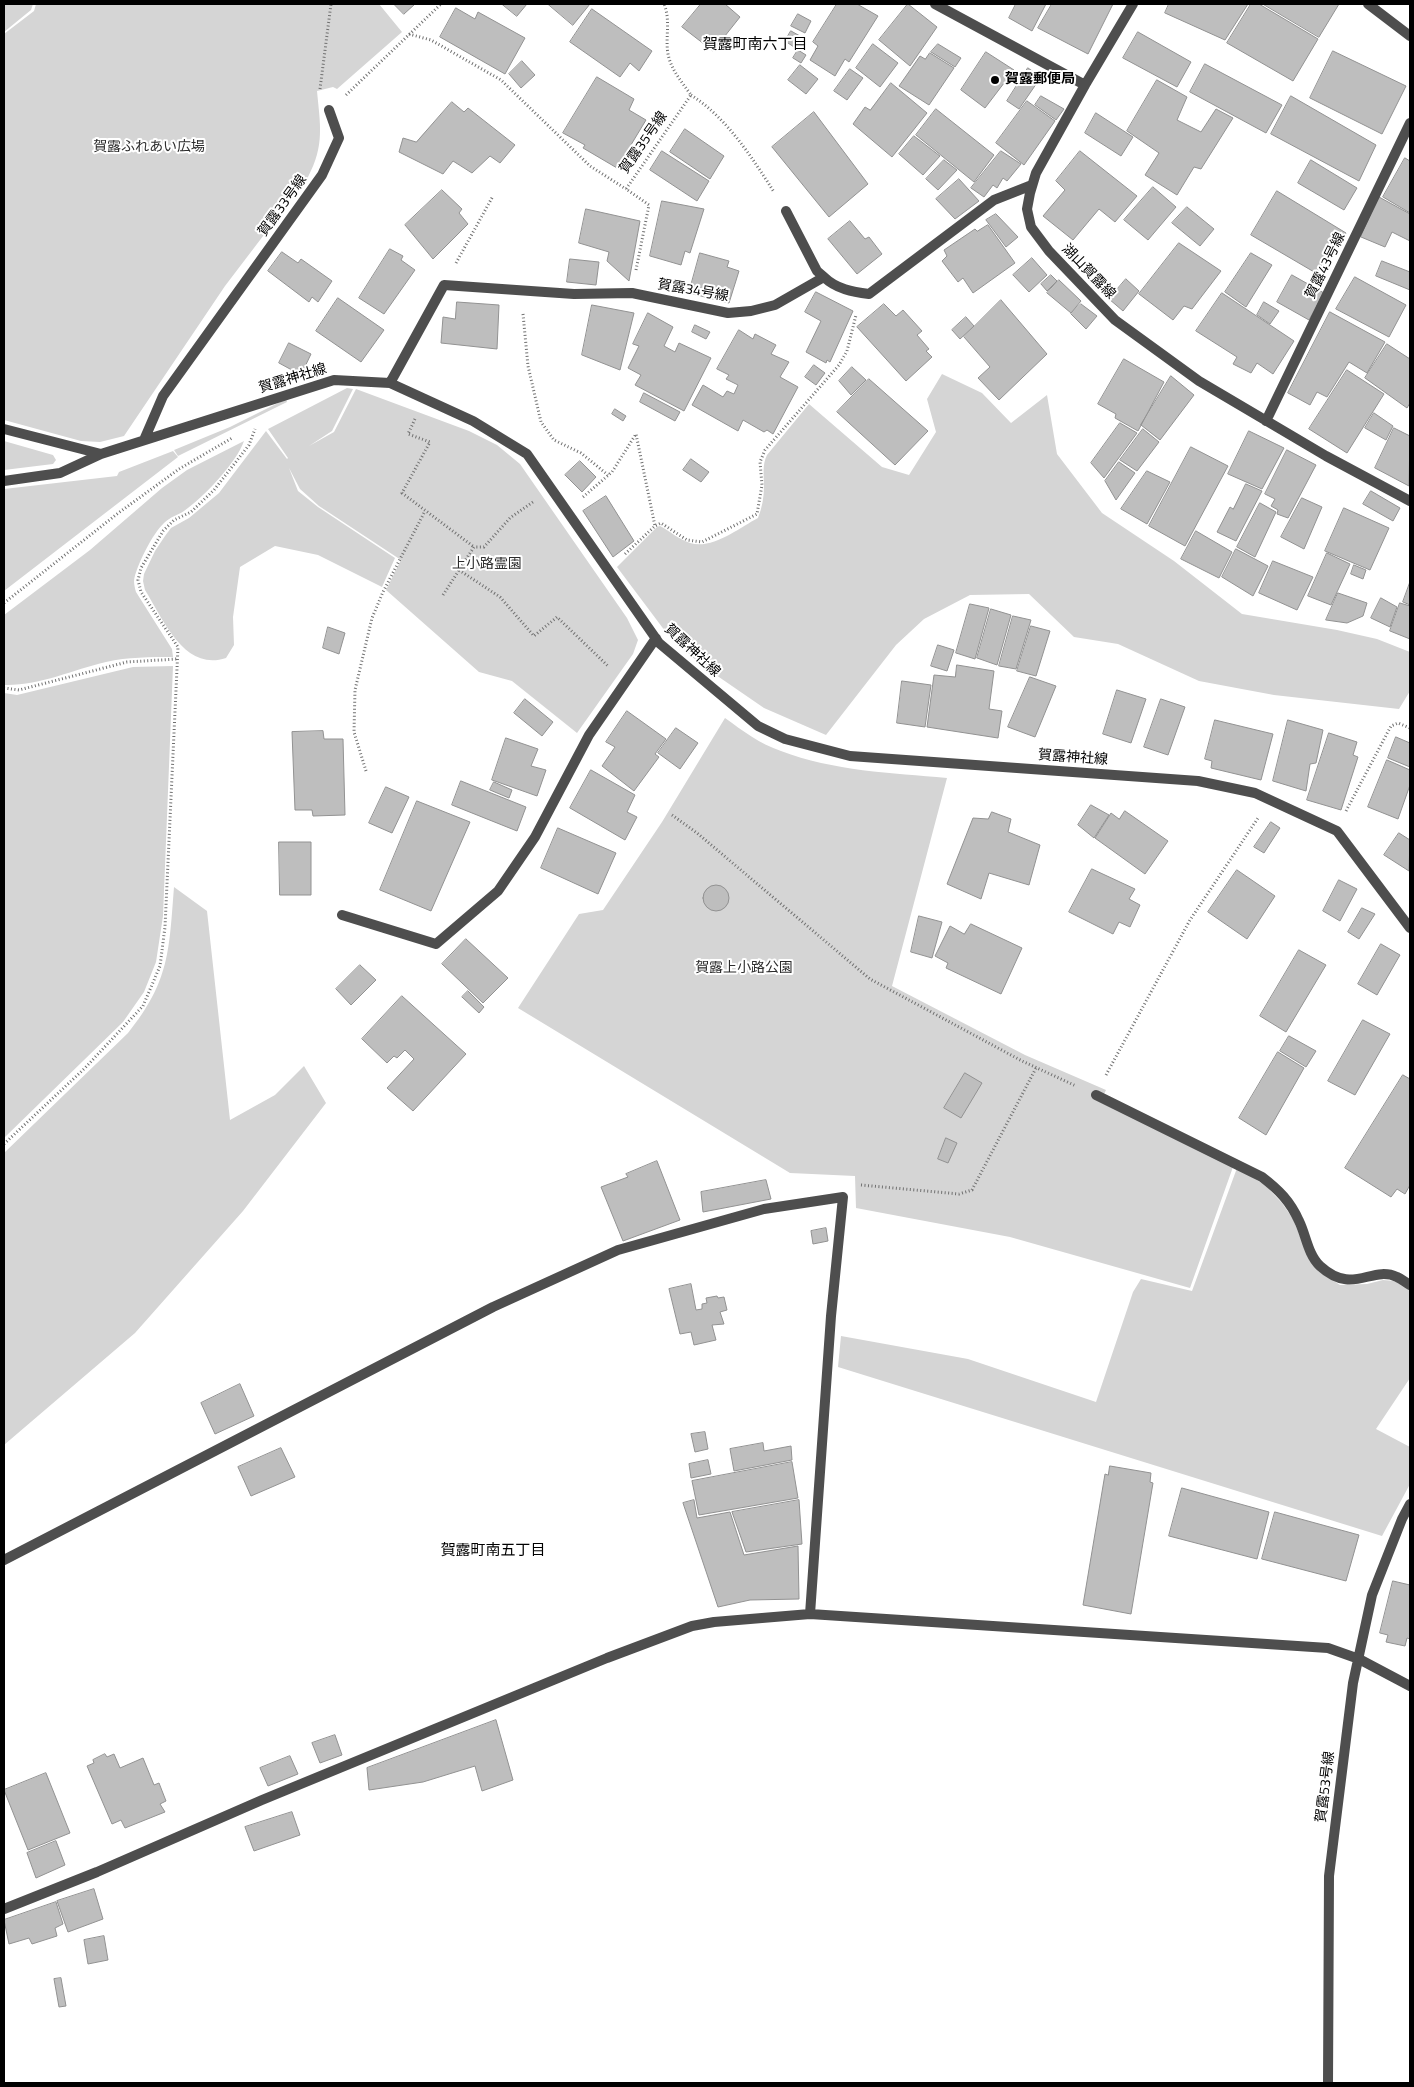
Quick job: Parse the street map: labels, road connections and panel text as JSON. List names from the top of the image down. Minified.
{"streets":{"street":["賀露33号線","賀露43号線","湖山賀露線","賀露34号線","賀露神社線","賀露53号線"],"path":["賀露35号線"]},"crossings":[["賀露35号線","賀露34号線"],["賀露33号線","賀露神社線"],["賀露43号線","湖山賀露線"]],"districts":["賀露町南六丁目","賀露町南五丁目"],"parks":["賀露ふれあい広場","上小路霊園","賀露上小路公園"],"places":["賀露郵便局"]}
